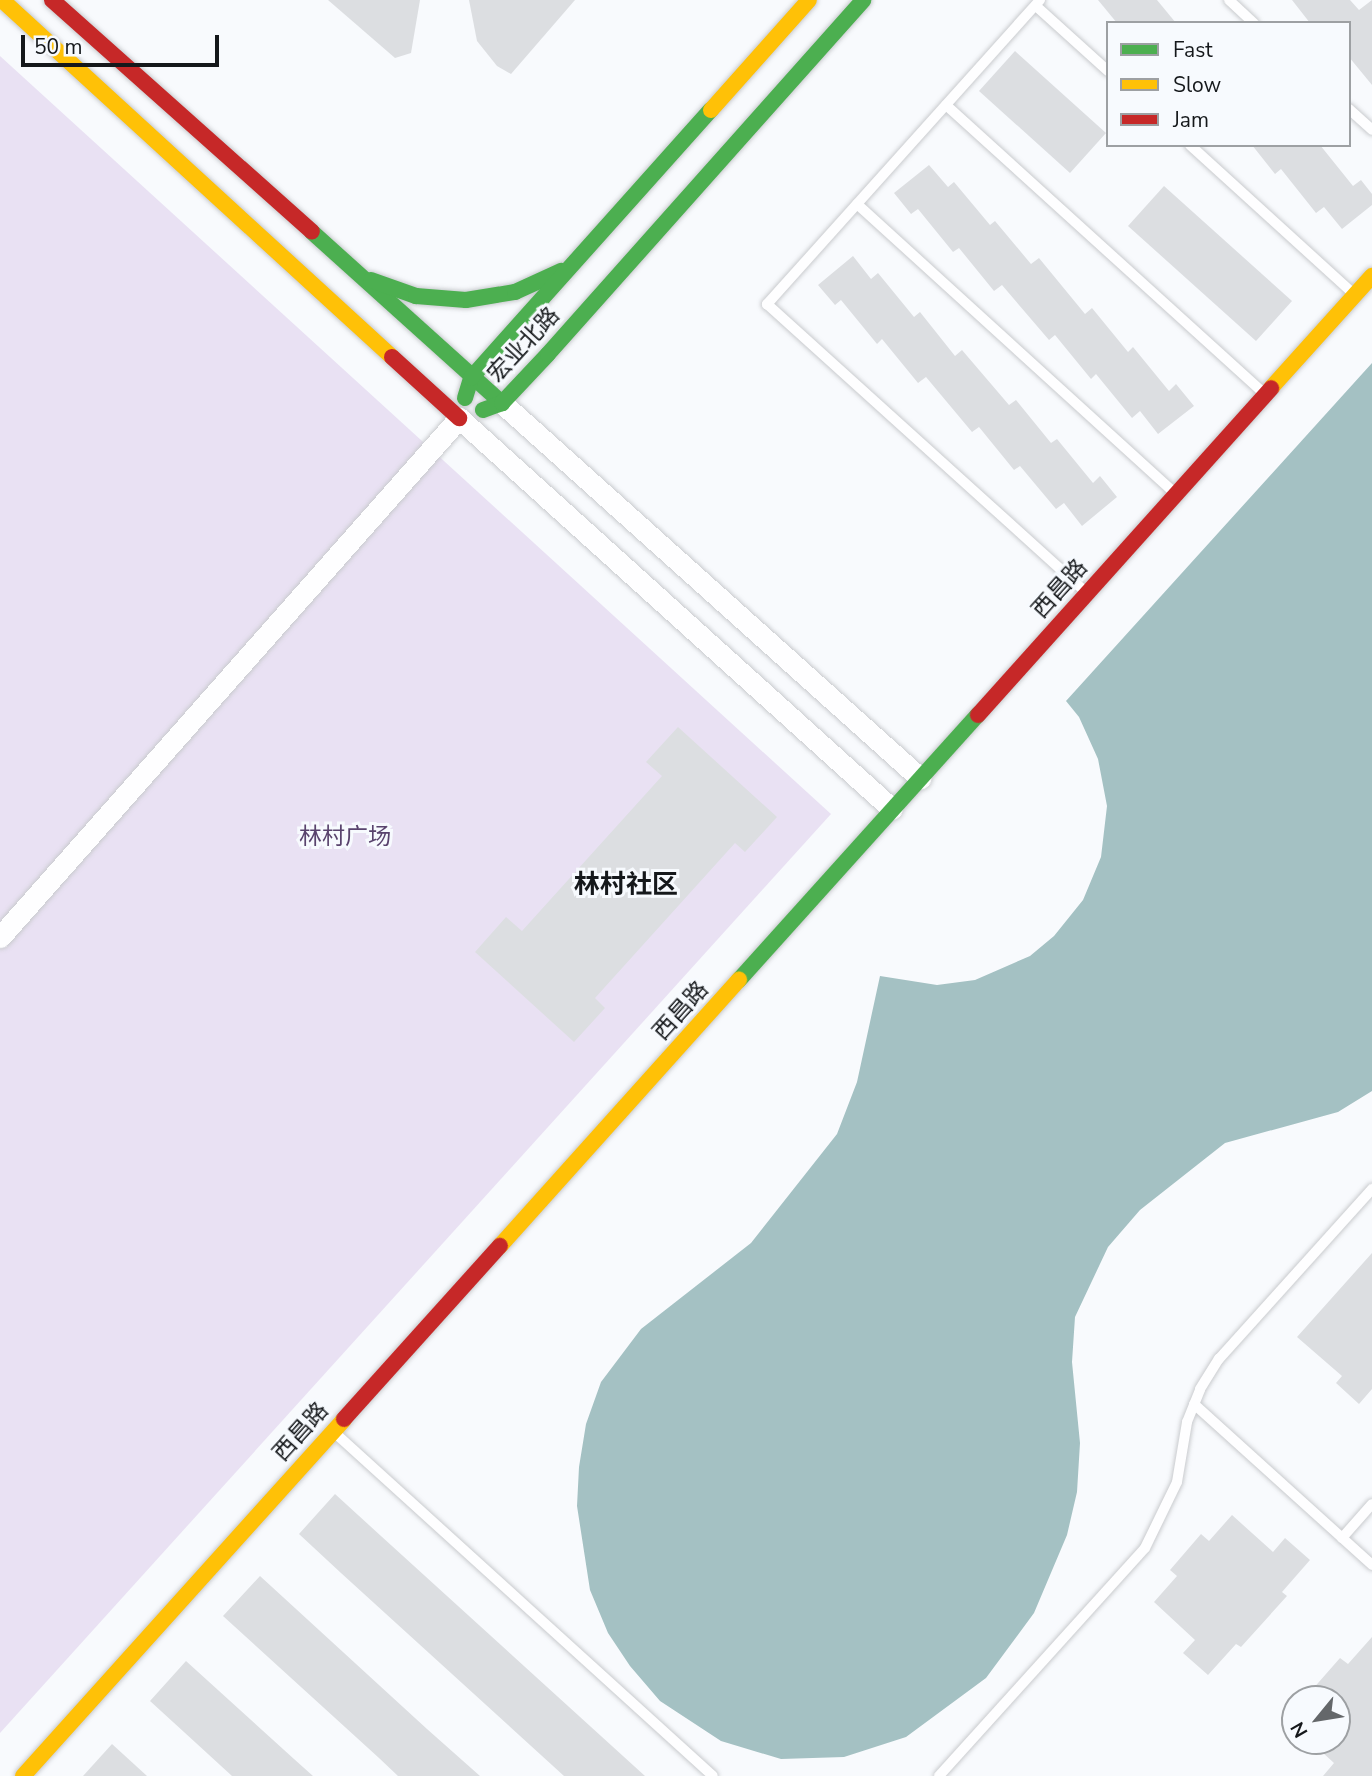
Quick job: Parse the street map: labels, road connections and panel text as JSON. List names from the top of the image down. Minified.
{"streets":{"main road":["宏业北路","西昌路"]},"districts":["林村社区"],"parks":["林村广场"],"legend":["Fast","Slow","Jam"],"scale_bar":"50 m","north":"bottom left"}
